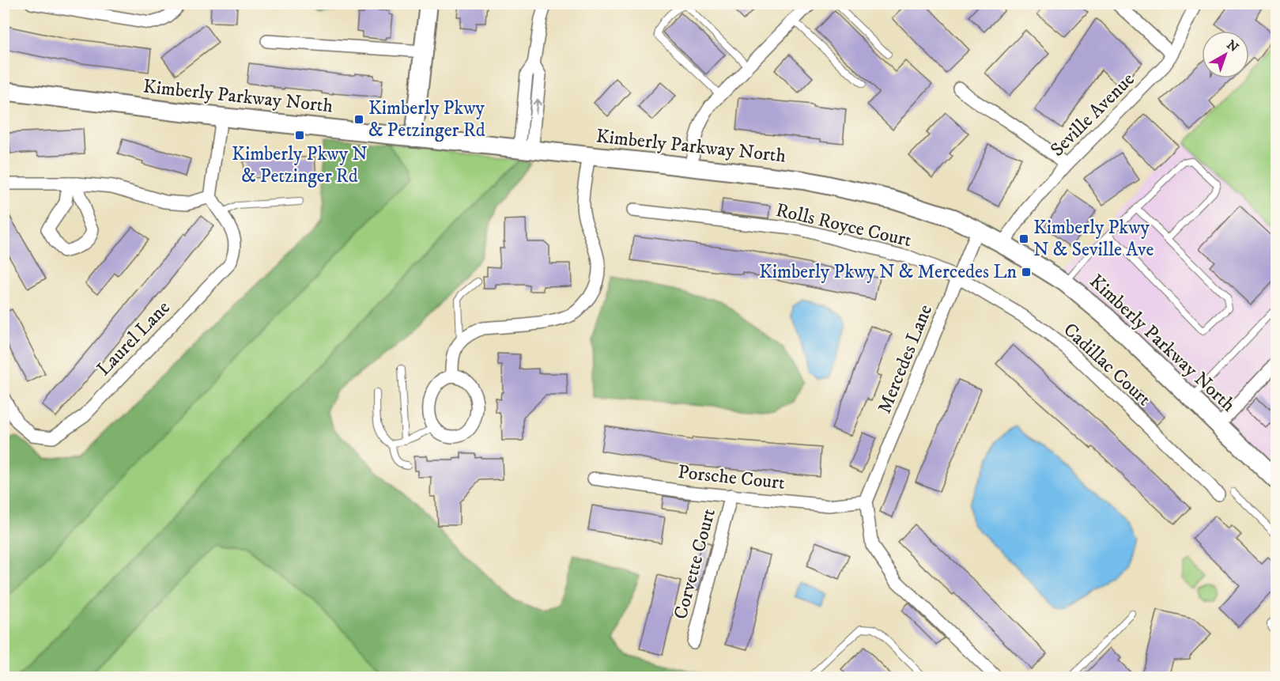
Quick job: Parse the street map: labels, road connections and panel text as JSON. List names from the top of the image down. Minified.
{"streets":{"street":["Kimberly Parkway North","Seville Avenue","Rolls Royce Court","Laurel Lane","Mercedes Lane","Cadillac Court","Porsche Court","Corvette Court"]},"crossings":[["Kimberly Parkway North","Seville Avenue"],["Kimberly Parkway North","Mercedes Lane"],["Rolls Royce Court","Mercedes Lane"],["Rolls Royce Court","Cadillac Court"],["Mercedes Lane","Cadillac Court"],["Mercedes Lane","Porsche Court"],["Porsche Court","Corvette Court"]],"places":{"transit":["Kimberly Pkwy & Petzinger Rd","Kimberly Pkwy N & Petzinger Rd","Kimberly Pkwy N & Seville Ave","Kimberly Pkwy N & Mercedes Ln"]},"north":"top right"}
